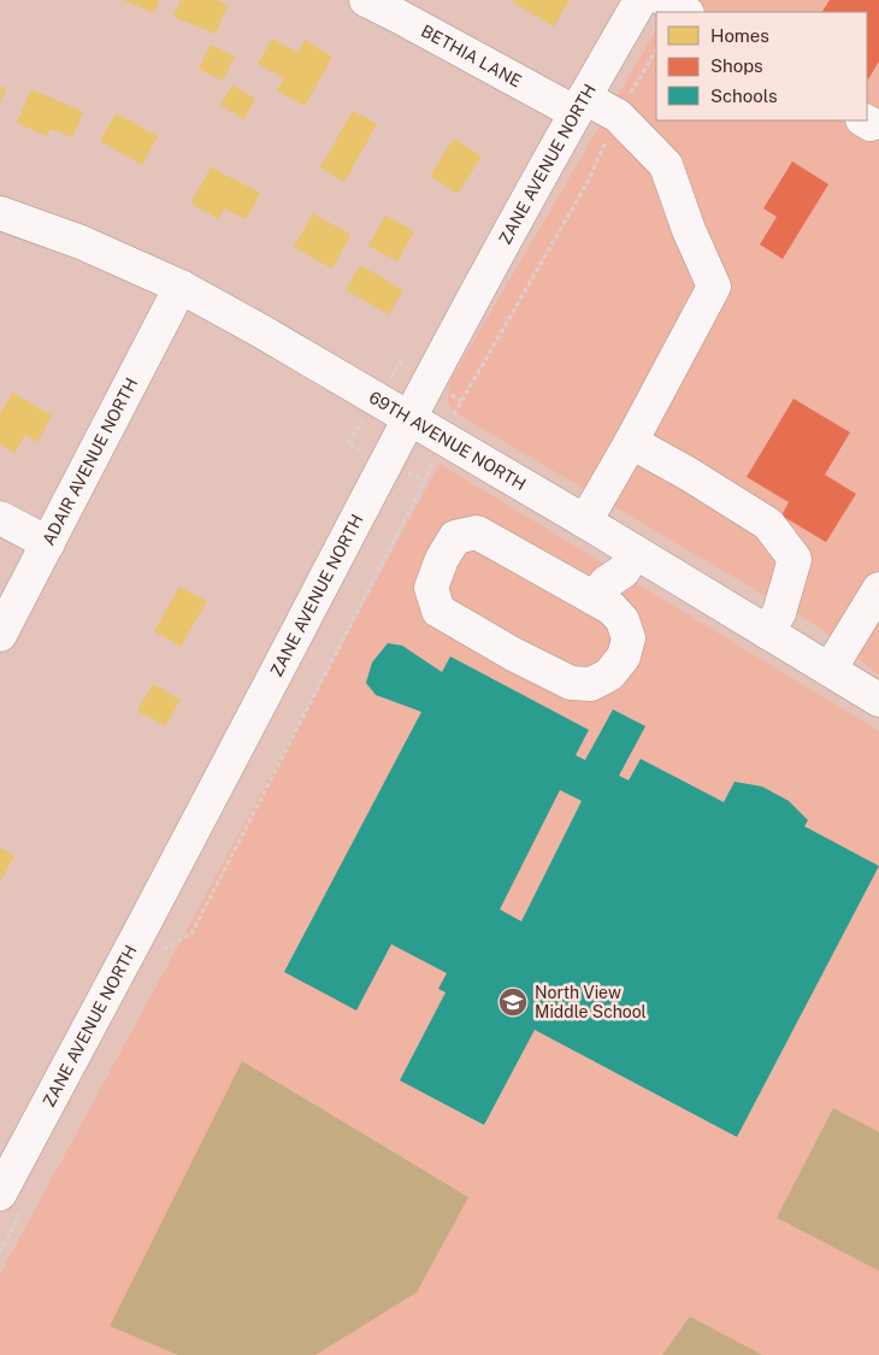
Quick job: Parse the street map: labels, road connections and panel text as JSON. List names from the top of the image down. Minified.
{"streets":{"street":["BETHIA LANE","ZANE AVENUE NORTH","69TH AVENUE NORTH","ADAIR AVENUE NORTH"]},"crossings":[["BETHIA LANE","ZANE AVENUE NORTH"],["BETHIA LANE","69TH AVENUE NORTH"],["ZANE AVENUE NORTH","69TH AVENUE NORTH"],["69TH AVENUE NORTH","ADAIR AVENUE NORTH"]],"places":{"school or university":["North View Middle School"]},"legend":["Homes","Shops","Schools"]}
